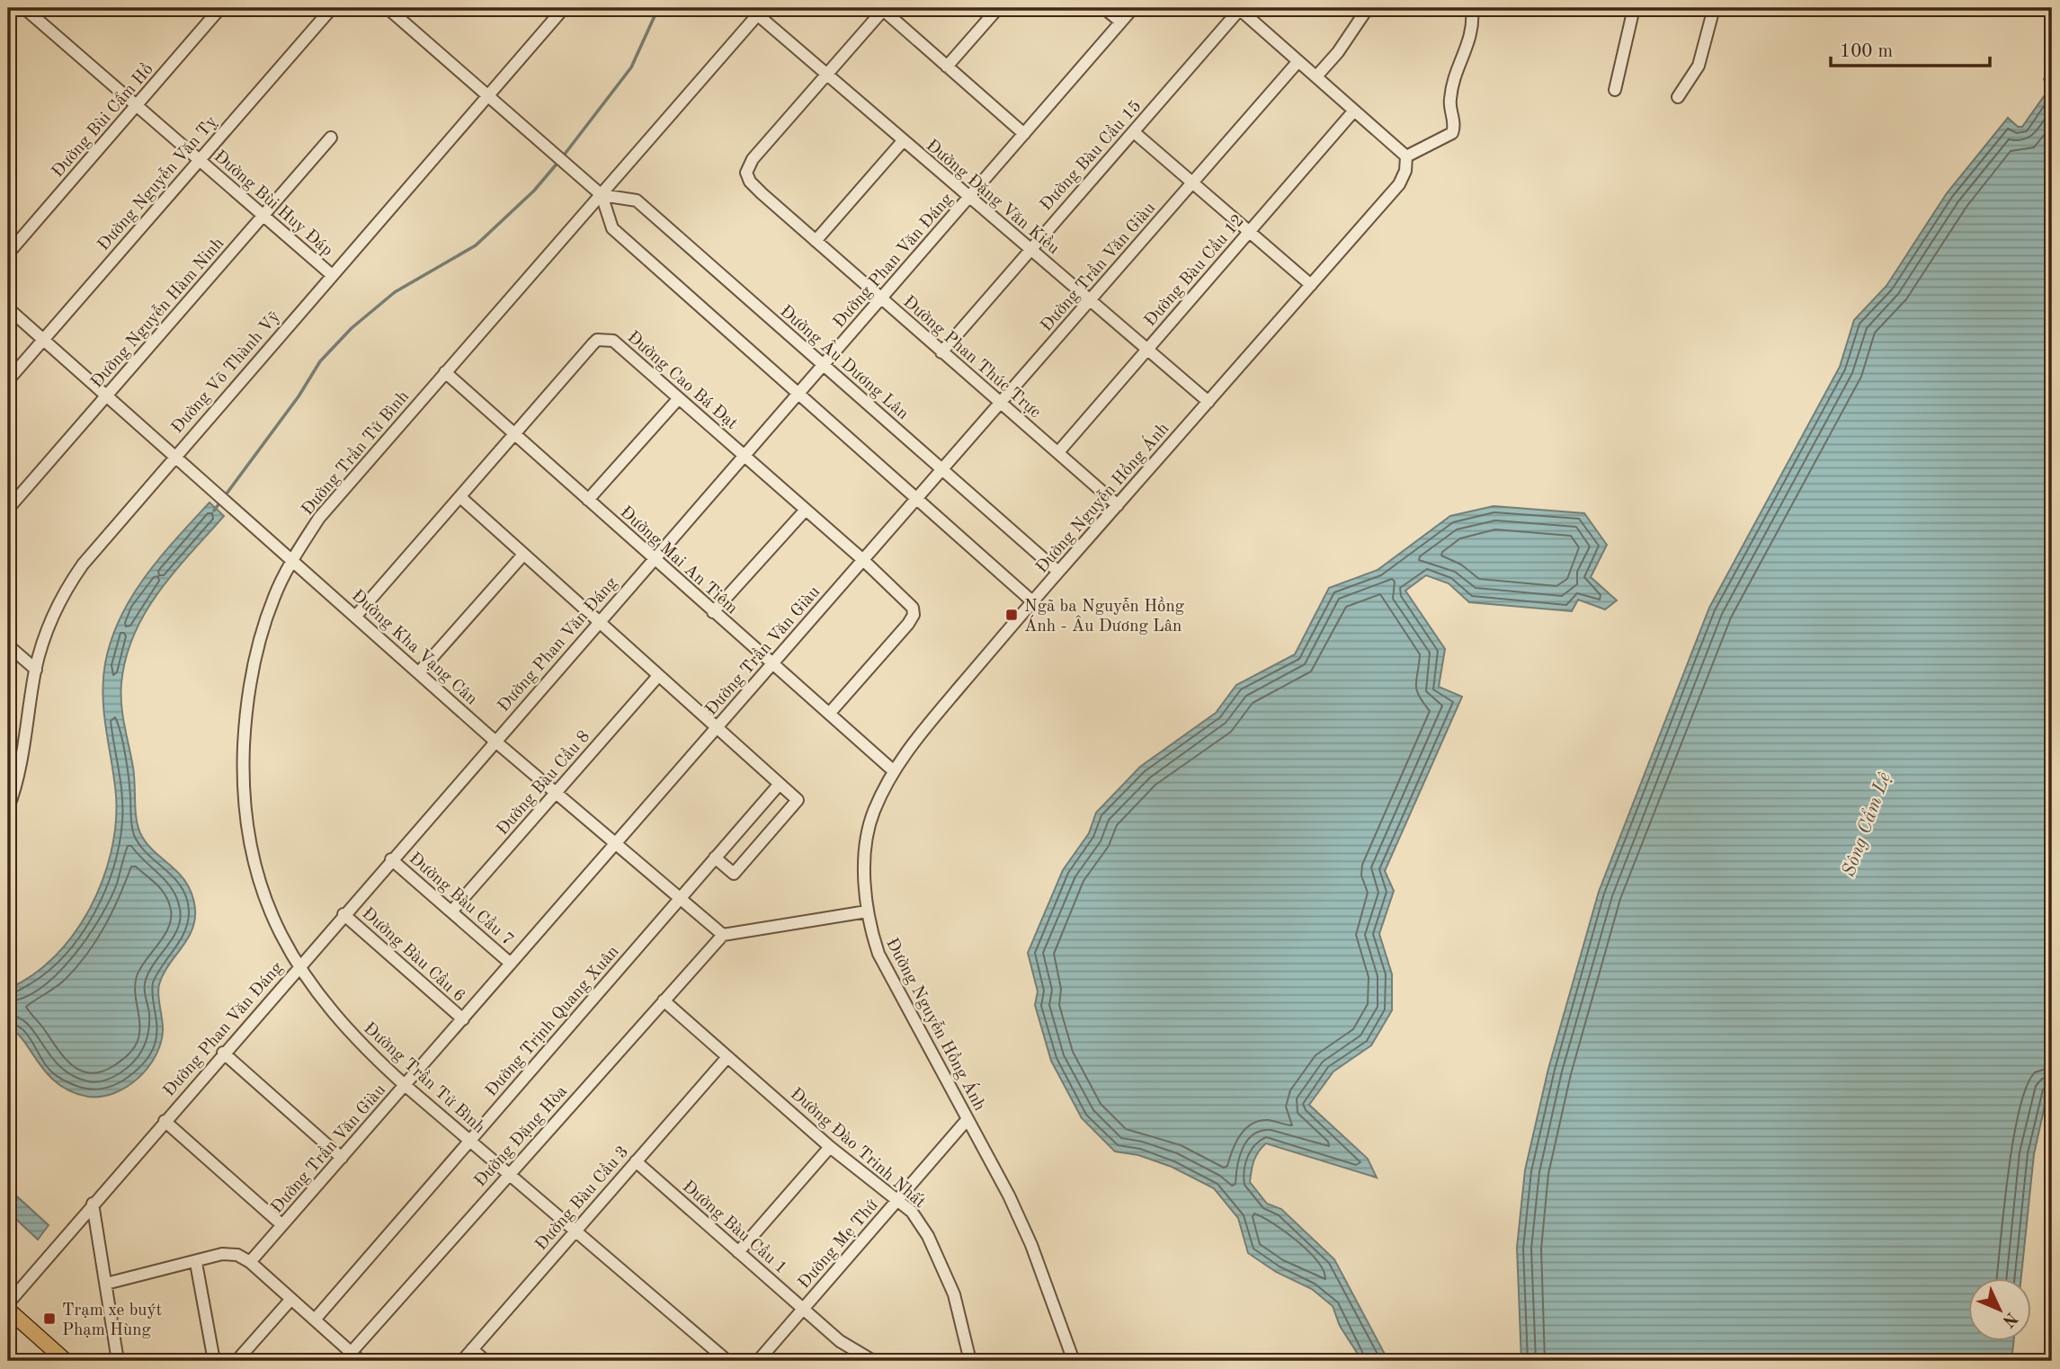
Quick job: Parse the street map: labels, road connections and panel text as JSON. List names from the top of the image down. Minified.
{"streets":{"street":["Đường Bùi Cẩm Hồ","Đường Bàu Cầu 15","Đường Nguyễn Văn Tỵ","Đường Đặng Văn Kiều","Đường Bùi Huy Đáp","Đường Phan Văn Đáng","Đường Trần Văn Giàu","Đường Bàu Cầu 12","Đường Nguyễn Hàm Ninh","Đường Phan Thúc Trực","Đường Âu Dương Lân","Đường Võ Thành Vỹ","Đường Cao Bá Đạt","Đường Trần Tử Bình","Đường Nguyễn Hồng Ánh","Đường Mai An Tiêm","Đường Kha Vạng Cân","Đường Bàu Cầu 8","Đường Bàu Cầu 7","Đường Bàu Cầu 6","Đường Trịnh Quang Xuân","Đường Đặng Hòa","Đường Đào Trinh Nhất","Đường Bàu Cầu 3","Đường Bàu Cầu 1","Đường Mẹ Thứ"]},"crossings":[["Đường Bùi Cẩm Hồ","Đường Bùi Huy Đáp"],["Đường Bàu Cầu 15","Đường Đặng Văn Kiều"],["Đường Bàu Cầu 15","Đường Phan Thúc Trực"],["Đường Nguyễn Văn Tỵ","Đường Bùi Huy Đáp"],["Đường Nguyễn Văn Tỵ","Đường Kha Vạng Cân"],["Đường Đặng Văn Kiều","Đường Phan Văn Đáng"],["Đường Đặng Văn Kiều","Đường Trần Văn Giàu"],["Đường Đặng Văn Kiều","Đường Bàu Cầu 12"],["Đường Đặng Văn Kiều","Đường Phan Thúc Trực"],["Đường Đặng Văn Kiều","Đường Trần Tử Bình"],["Đường Đặng Văn Kiều","Đường Nguyễn Hồng Ánh"],["Đường Bùi Huy Đáp","Đường Nguyễn Hàm Ninh"],["Đường Bùi Huy Đáp","Đường Võ Thành Vỹ"],["Đường Phan Văn Đáng","Đường Phan Thúc Trực"],["Đường Phan Văn Đáng","Đường Âu Dương Lân"],["Đường Phan Văn Đáng","Đường Cao Bá Đạt"],["Đường Phan Văn Đáng","Đường Trần Tử Bình"],["Đường Phan Văn Đáng","Đường Mai An Tiêm"],["Đường Phan Văn Đáng","Đường Kha Vạng Cân"],["Đường Phan Văn Đáng","Đường Bàu Cầu 7"],["Đường Phan Văn Đáng","Đường Bàu Cầu 6"],["Đường Trần Văn Giàu","Đường Phan Thúc Trực"],["Đường Trần Văn Giàu","Đường Âu Dương Lân"],["Đường Trần Văn Giàu","Đường Cao Bá Đạt"],["Đường Trần Văn Giàu","Đường Trần Tử Bình"],["Đường Trần Văn Giàu","Đường Mai An Tiêm"],["Đường Trần Văn Giàu","Đường Kha Vạng Cân"],["Đường Trần Văn Giàu","Đường Bàu Cầu 7"],["Đường Trần Văn Giàu","Đường Bàu Cầu 6"],["Đường Bàu Cầu 12","Đường Phan Thúc Trực"],["Đường Nguyễn Hàm Ninh","Đường Kha Vạng Cân"],["Đường Phan Thúc Trực","Đường Nguyễn Hồng Ánh"],["Đường Âu Dương Lân","Đường Trần Tử Bình"],["Đường Âu Dương Lân","Đường Nguyễn Hồng Ánh"],["Đường Võ Thành Vỹ","Đường Kha Vạng Cân"],["Đường Cao Bá Đạt","Đường Mai An Tiêm"],["Đường Cao Bá Đạt","Đường Kha Vạng Cân"],["Đường Trần Tử Bình","Đường Mai An Tiêm"],["Đường Trần Tử Bình","Đường Kha Vạng Cân"],["Đường Trần Tử Bình","Đường Trịnh Quang Xuân"],["Đường Trần Tử Bình","Đường Đặng Hòa"],["Đường Trần Tử Bình","Đường Bàu Cầu 3"],["Đường Nguyễn Hồng Ánh","Đường Mai An Tiêm"],["Đường Nguyễn Hồng Ánh","Đường Mẹ Thứ"],["Đường Kha Vạng Cân","Đường Bàu Cầu 8"],["Đường Kha Vạng Cân","Đường Trịnh Quang Xuân"],["Đường Kha Vạng Cân","Đường Đặng Hòa"],["Đường Bàu Cầu 8","Đường Bàu Cầu 7"],["Đường Đặng Hòa","Đường Đào Trinh Nhất"],["Đường Đào Trinh Nhất","Đường Bàu Cầu 3"],["Đường Đào Trinh Nhất","Đường Mẹ Thứ"],["Đường Bàu Cầu 3","Đường Bàu Cầu 1"],["Đường Bàu Cầu 1","Đường Mẹ Thứ"]],"water":["Sông Cẩm Lệ"],"places":{"transit":["Ngã ba Nguyễn Hồng Ánh - Âu Dương Lân","Trạm xe buýt Phạm Hùng"]},"scale_bar":"100 m","north":"bottom right"}
